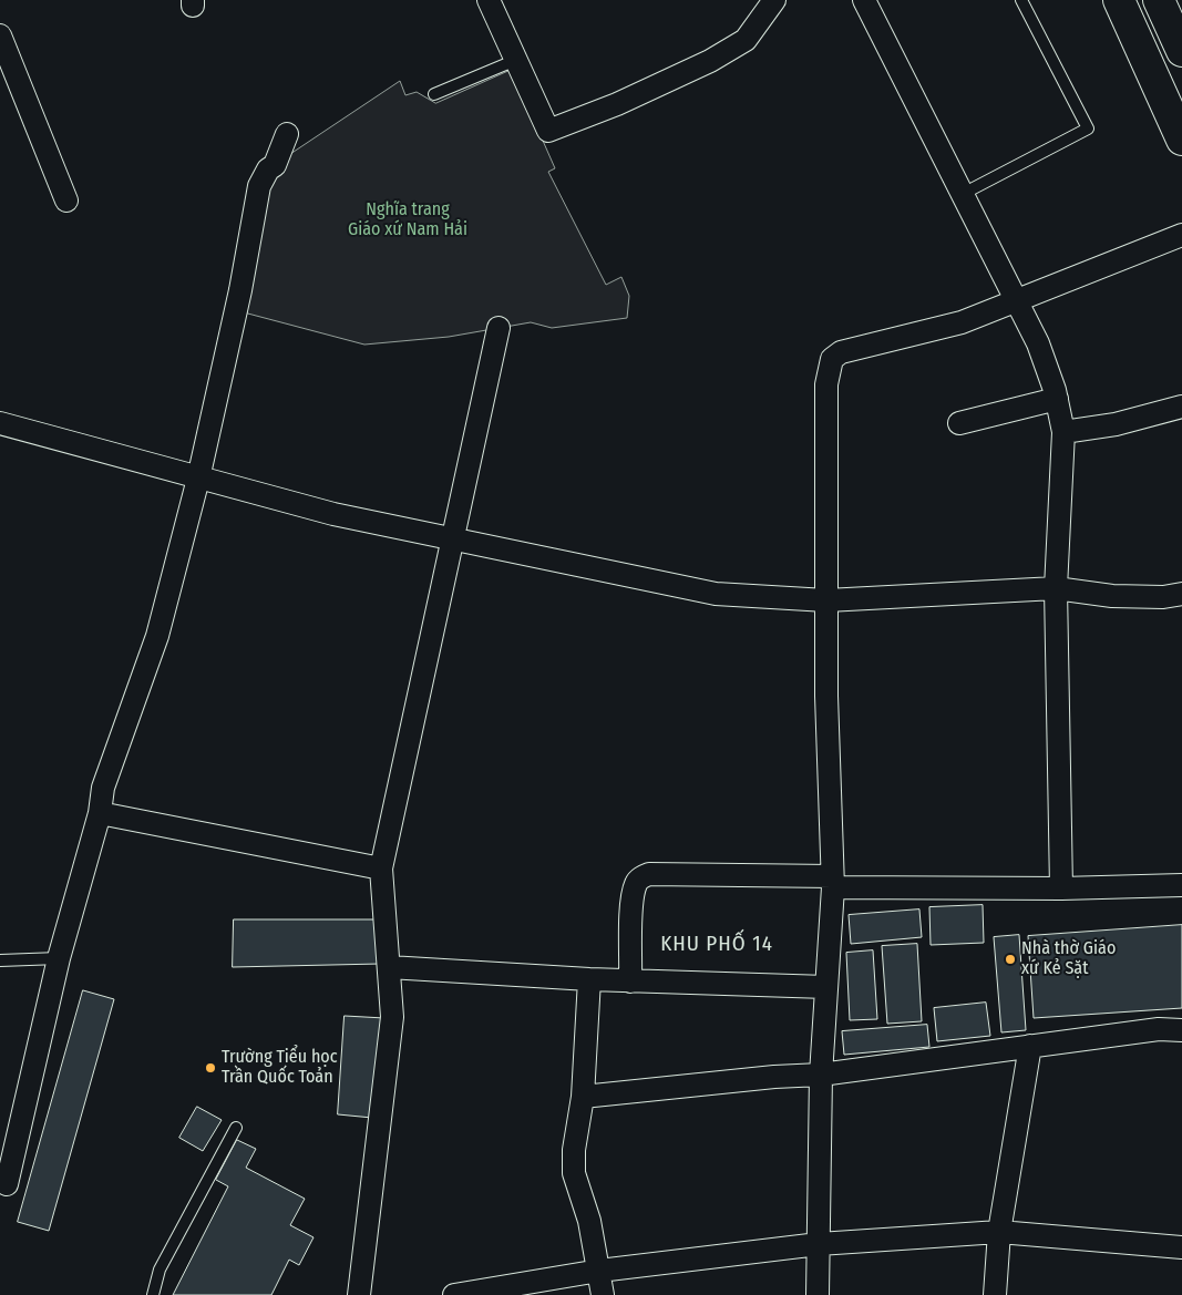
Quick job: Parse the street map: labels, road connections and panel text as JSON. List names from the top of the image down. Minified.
{"districts":["KHU PHỐ 14"],"parks":["Nghĩa trang Giáo xứ Nam Hải"],"places":["Nhà thờ Giáo xứ Kẻ Sặt","Trường Tiểu học Trần Quốc Toản"]}
